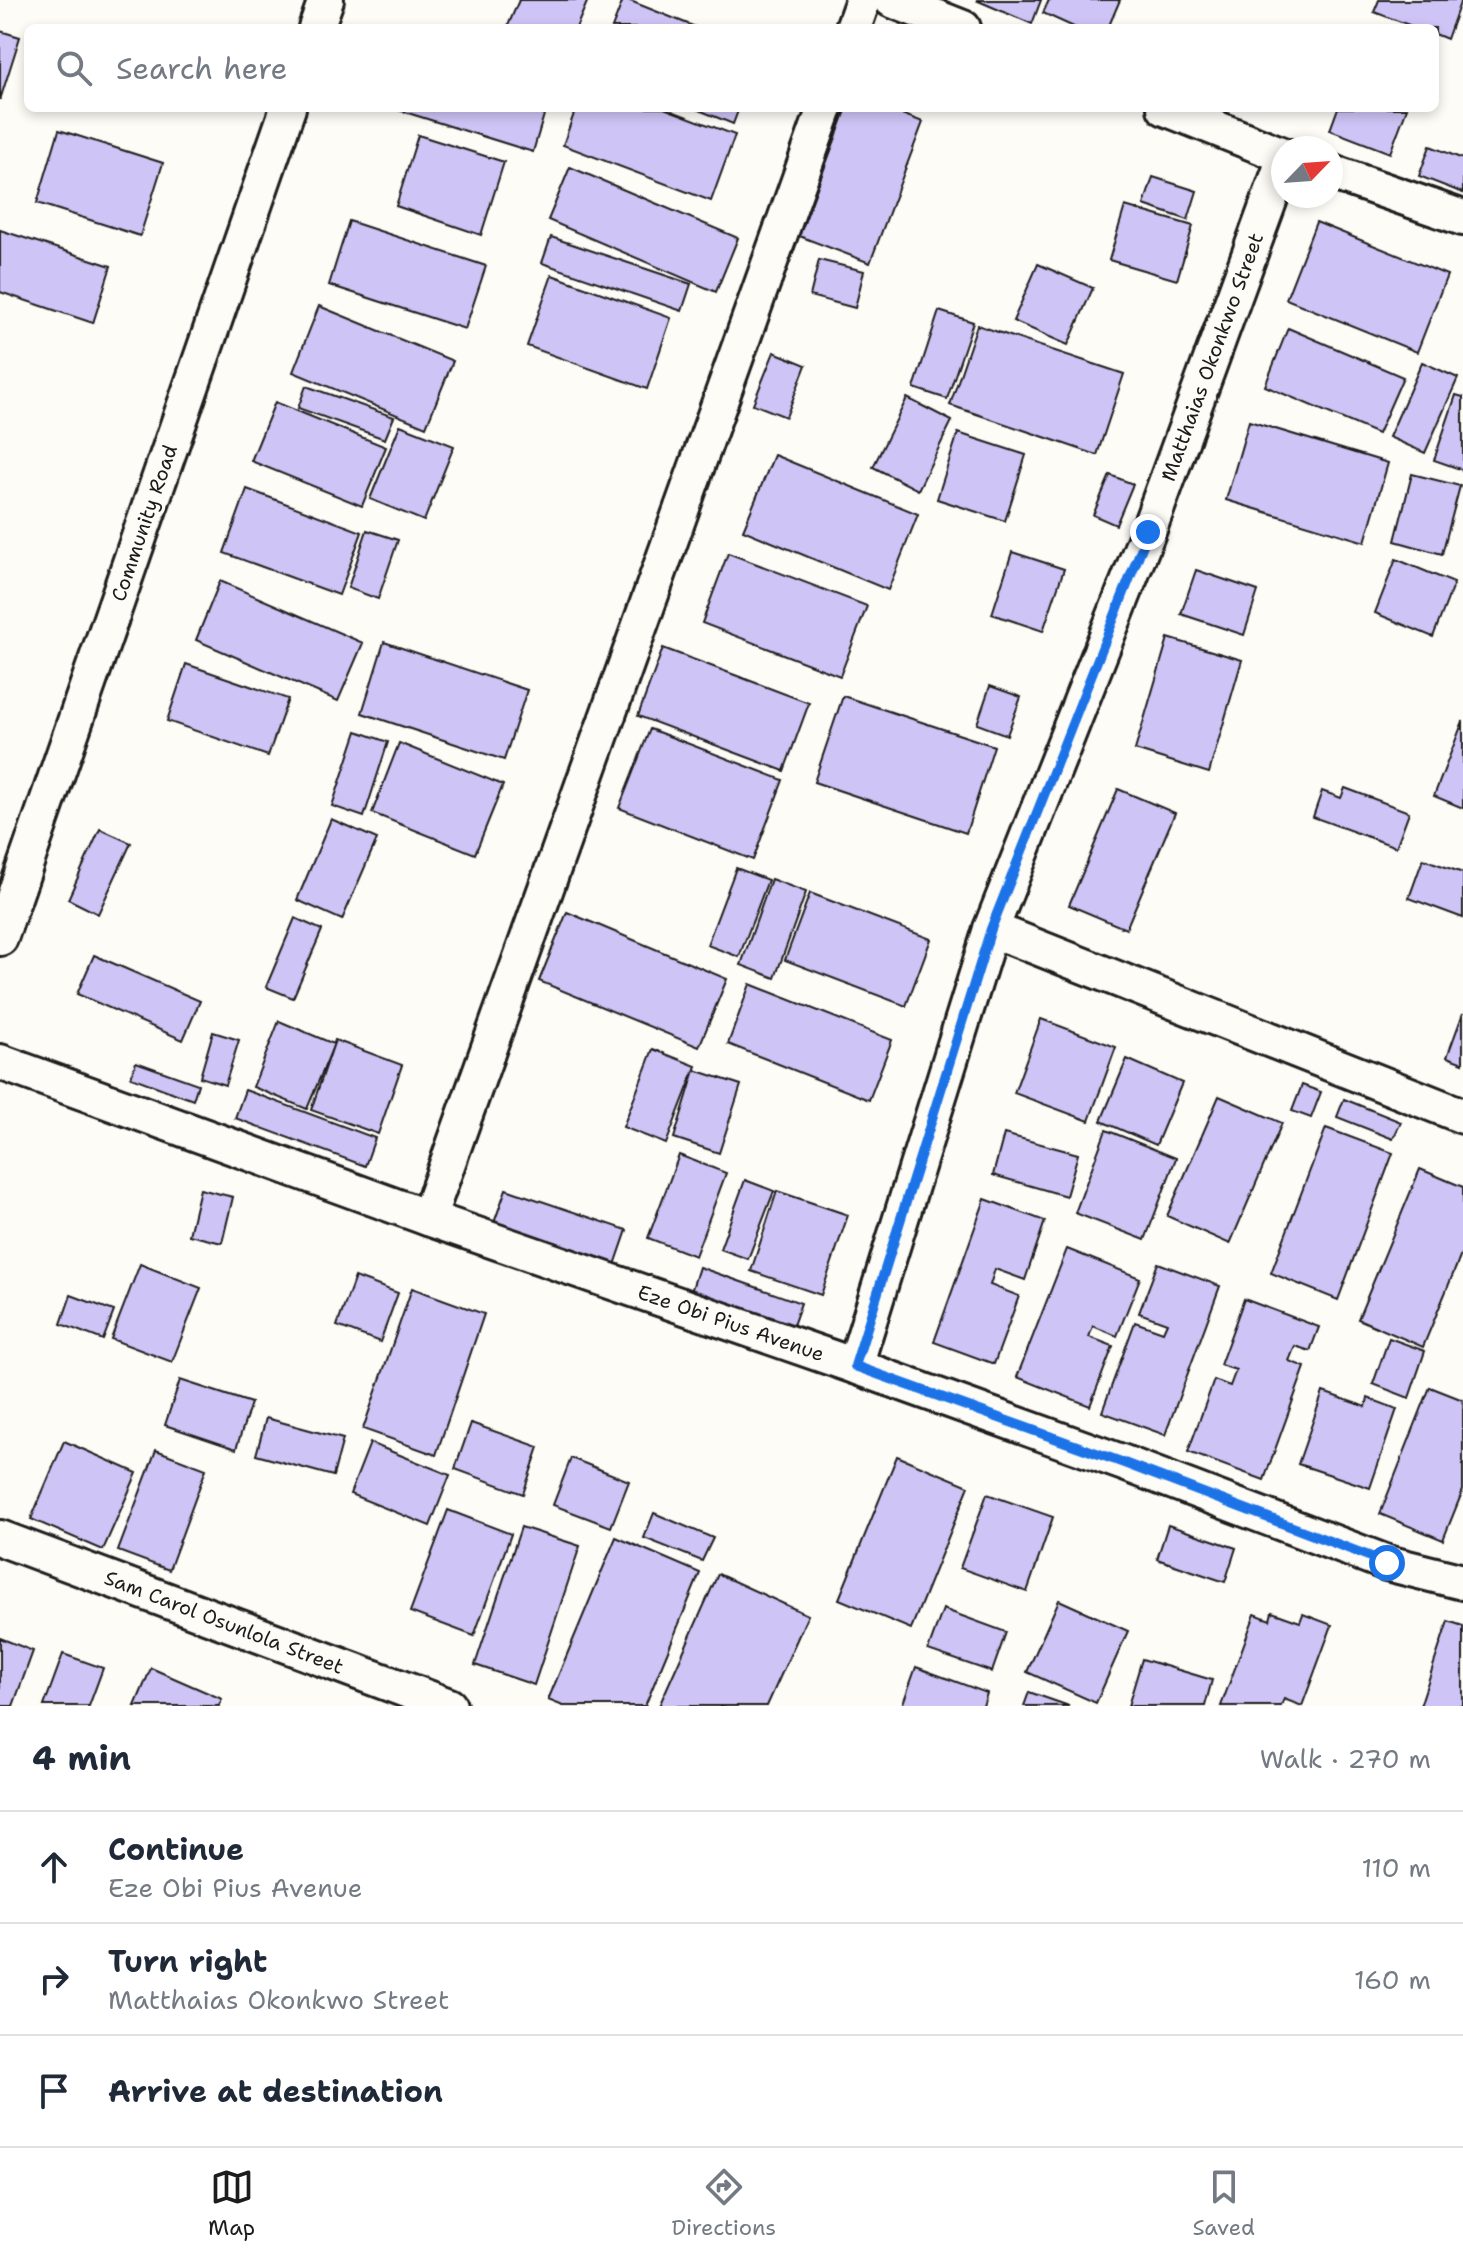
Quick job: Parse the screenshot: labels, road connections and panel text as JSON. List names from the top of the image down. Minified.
{"streets":{"street":["Matthaias Okonkwo Street","Community Road","Eze Obi Pius Avenue","Sam Carol Osunlola Street"]},"crossings":[["Matthaias Okonkwo Street","Eze Obi Pius Avenue"]],"north":"top right","page":{"search":"Search here","heading":["4 min","Walk · 270 m"],"list":[["Continue","Eze Obi Pius Avenue","110 m"],["Turn right","Matthaias Okonkwo Street","160 m"],"Arrive at destination"],"nav":["Map","Directions","Saved"]}}
